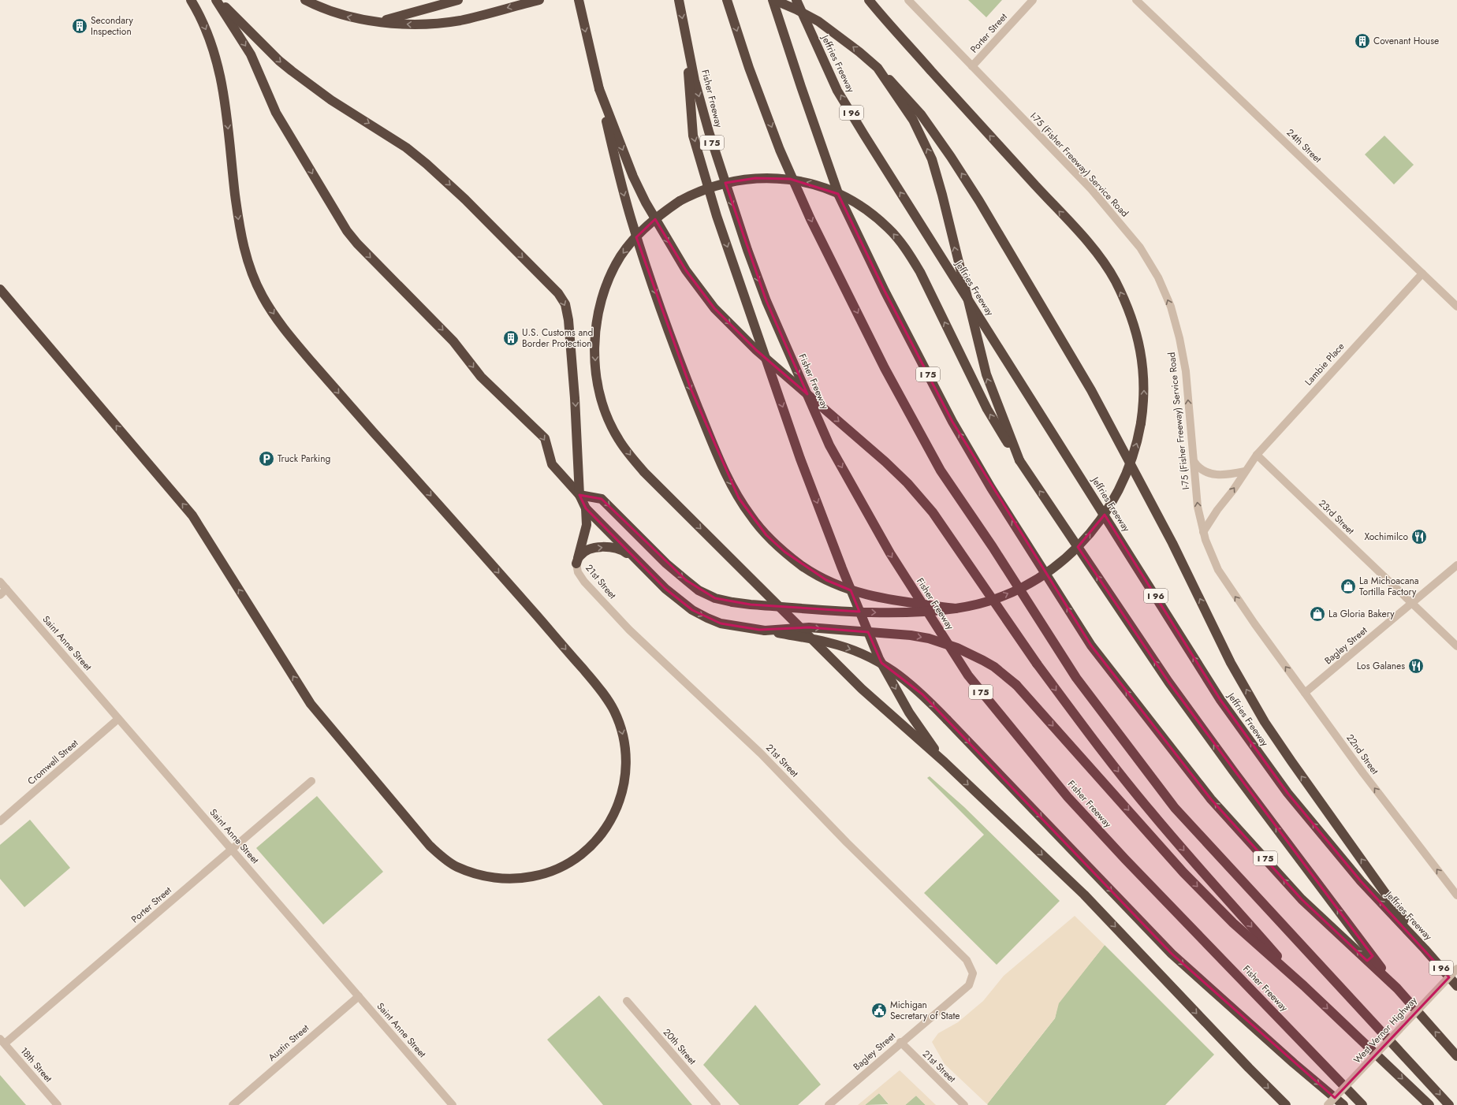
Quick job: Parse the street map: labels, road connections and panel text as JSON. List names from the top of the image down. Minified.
{"streets":{"highway":["Jeffries Freeway","Fisher Freeway","I 96","I 75"],"street":["Porter Street","24th Street","I-75 (Fisher Freeway) Service Road","Lambie Place","23rd Street","21st Street","Saint Anne Street","Bagley Street","22nd Street","Cromwell Street","West Vernor Highway","Austin Street","20th Street","18th Street"]},"crossings":[["Porter Street","I-75 (Fisher Freeway) Service Road"],["Porter Street","Saint Anne Street"],["Porter Street","18th Street"],["24th Street","Lambie Place"],["I-75 (Fisher Freeway) Service Road","Lambie Place"],["I-75 (Fisher Freeway) Service Road","22nd Street"],["Lambie Place","23rd Street"],["23rd Street","Bagley Street"],["21st Street","Bagley Street"],["Saint Anne Street","Cromwell Street"],["Saint Anne Street","Austin Street"],["Bagley Street","22nd Street"]],"one_way":["I-75 (Fisher Freeway) Service Road","22nd Street"],"places":{"building":["Secondary Inspection","Covenant House","U.S. Customs and Border Protection"],"parking":["Truck Parking"],"restaurant":["Xochimilco","Los Galanes"],"shop":["La Michoacana Tortilla Factory","La Gloria Bakery"],"public building":["Michigan Secretary of State"]}}
